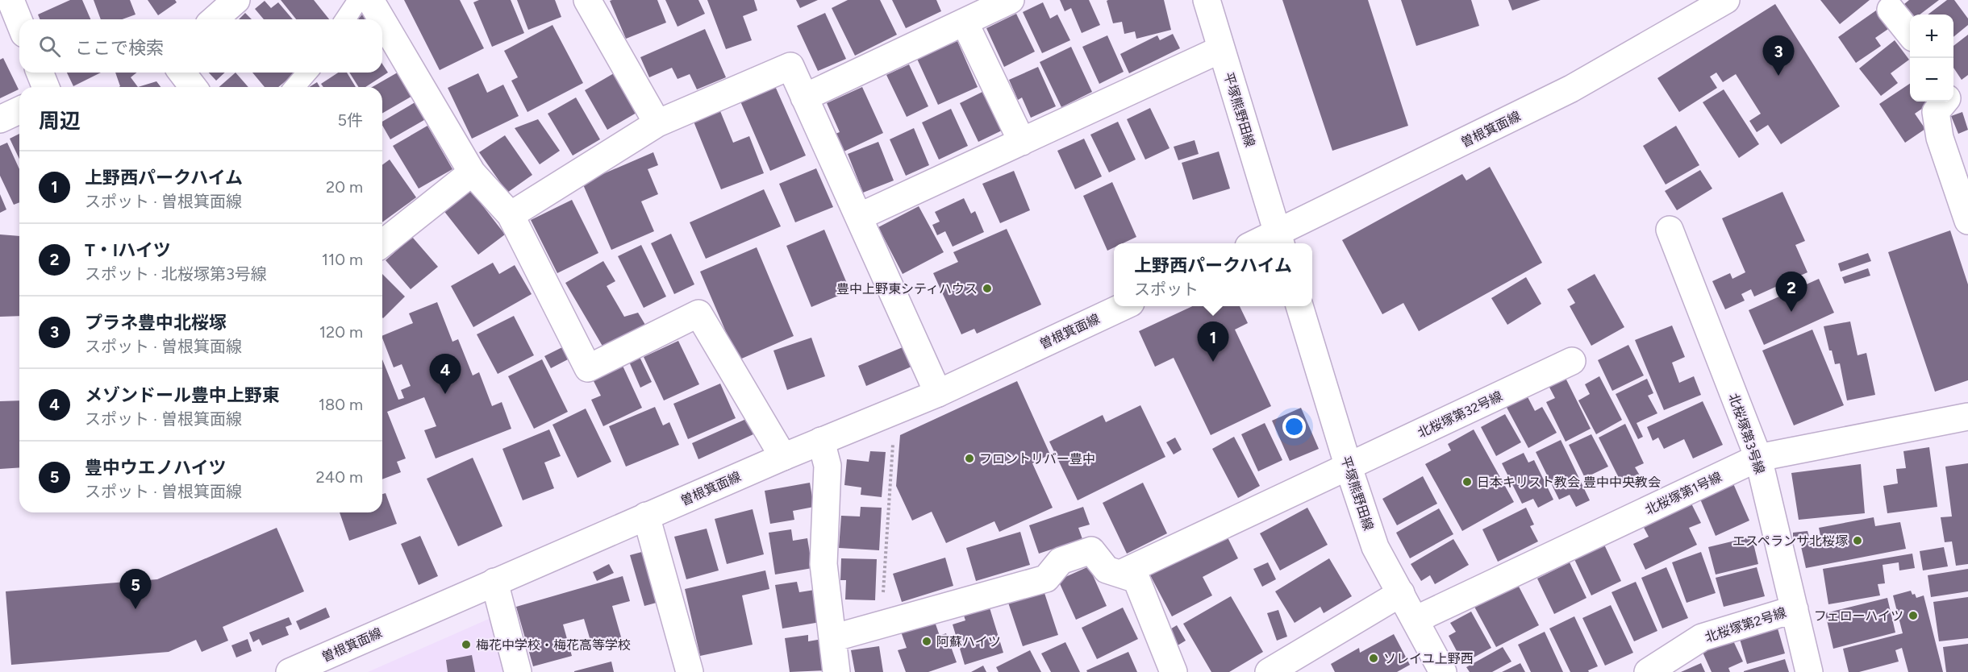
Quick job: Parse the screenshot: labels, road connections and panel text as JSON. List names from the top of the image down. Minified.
{"streets":{"street":["平塚熊野田線","曽根箕面線","北桜塚第32号線","北桜塚第3号線","北桜塚第1号線","北桜塚第2号線"]},"crossings":[["平塚熊野田線","曽根箕面線"],["平塚熊野田線","北桜塚第32号線"],["平塚熊野田線","北桜塚第1号線"],["北桜塚第3号線","北桜塚第1号線"],["北桜塚第3号線","北桜塚第2号線"]],"places":["豊中上野東シティハウス","フロントリバー豊中","日本キリスト教会 豊中中央教会","エスペランサ北桜塚","フェローハイツ","阿蘇ハイツ","梅花中学校・梅花高等学校","ソレイユ上野西"],"page":{"map_buttons":["+","−"],"search":"ここで検索","pins":["3","2","1","4","5"],"heading":["周辺","5件"],"list":[{"mark":"1","name":"上野西パークハイム","note":"スポット · 曽根箕面線","value":"20 m"},{"mark":"2","name":"T・Iハイツ","note":"スポット · 北桜塚第3号線","value":"110 m"},{"mark":"3","name":"プラネ豊中北桜塚","note":"スポット · 曽根箕面線","value":"120 m"},{"mark":"4","name":"メゾンドール豊中上野東","note":"スポット · 曽根箕面線","value":"180 m"},{"mark":"5","name":"豊中ウエノハイツ","note":"スポット · 曽根箕面線","value":"240 m"}],"popup":["上野西パークハイム","スポット"]}}
